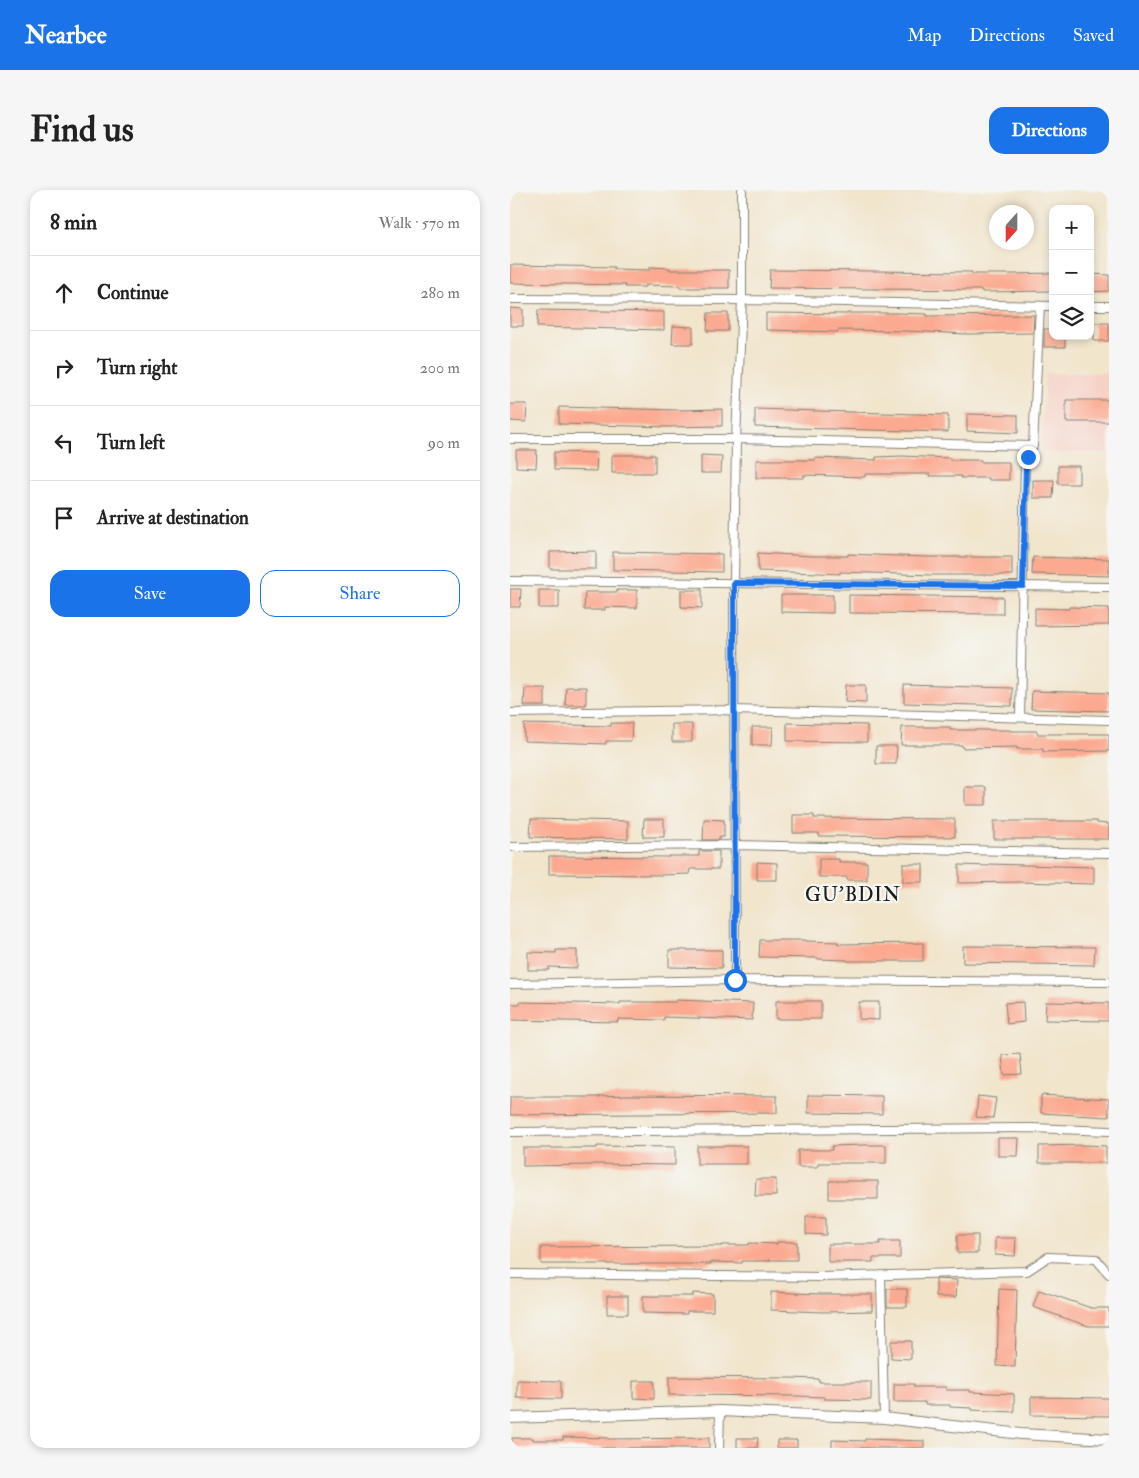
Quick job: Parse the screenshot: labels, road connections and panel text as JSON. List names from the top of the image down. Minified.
{"districts":["GU'BDIN"],"north":"bottom","page":{"header":"Nearbee","nav":["Map","Directions","Saved"],"buttons":["Directions",["Save","Share"]],"title":"Find us","heading":["8 min","Walk · 570 m"],"map_buttons":["+","−"],"list":[["Continue","280 m"],["Turn right","200 m"],["Turn left","90 m"],"Arrive at destination"]}}
